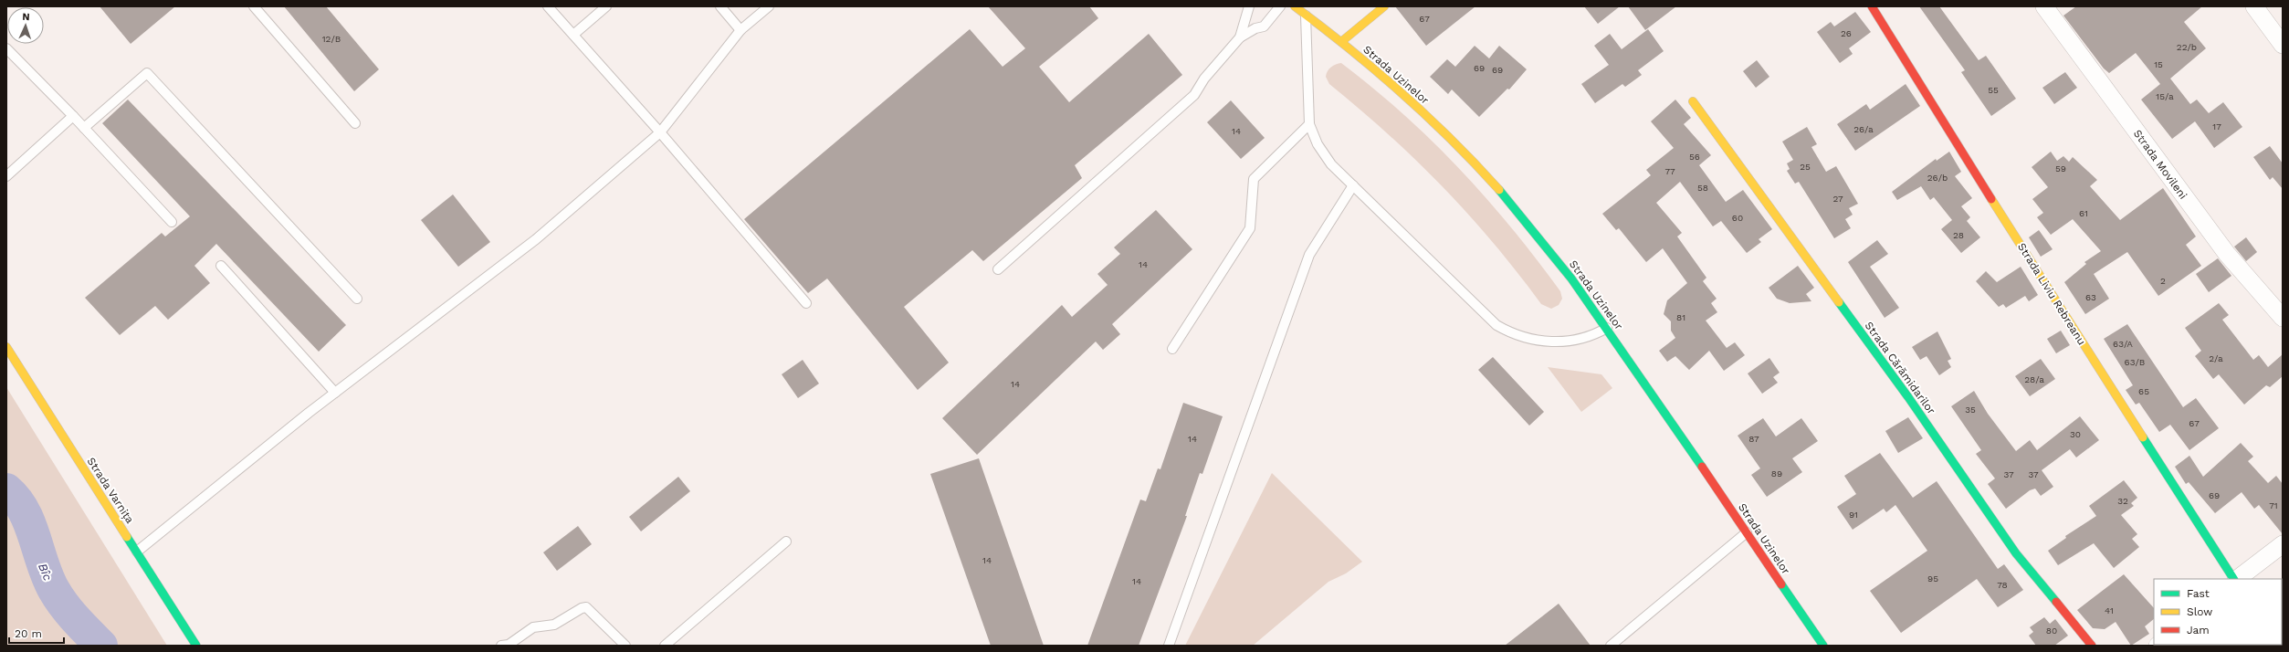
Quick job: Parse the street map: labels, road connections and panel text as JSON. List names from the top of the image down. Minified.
{"streets":{"street":["Strada Uzinelor","Strada Movileni","Strada Liviu Rebreanu","Strada Cărămidarilor","Strada Varnița"]},"water":["Bîc"],"house_numbers":["67","26","12/B","22/b","15","69","69","55","15/a","17","26/a","14","56","25","59","77","26/b","58","27","61","60","28","14","2","63","81","63/A","2/a","63/B","28/a","14","65","35","67","30","14","87","89","37","37","69","32","71","91","14","95","14","78","41","80"],"legend":["Fast","Slow","Jam"],"scale_bar":"20 m","north":"top"}
